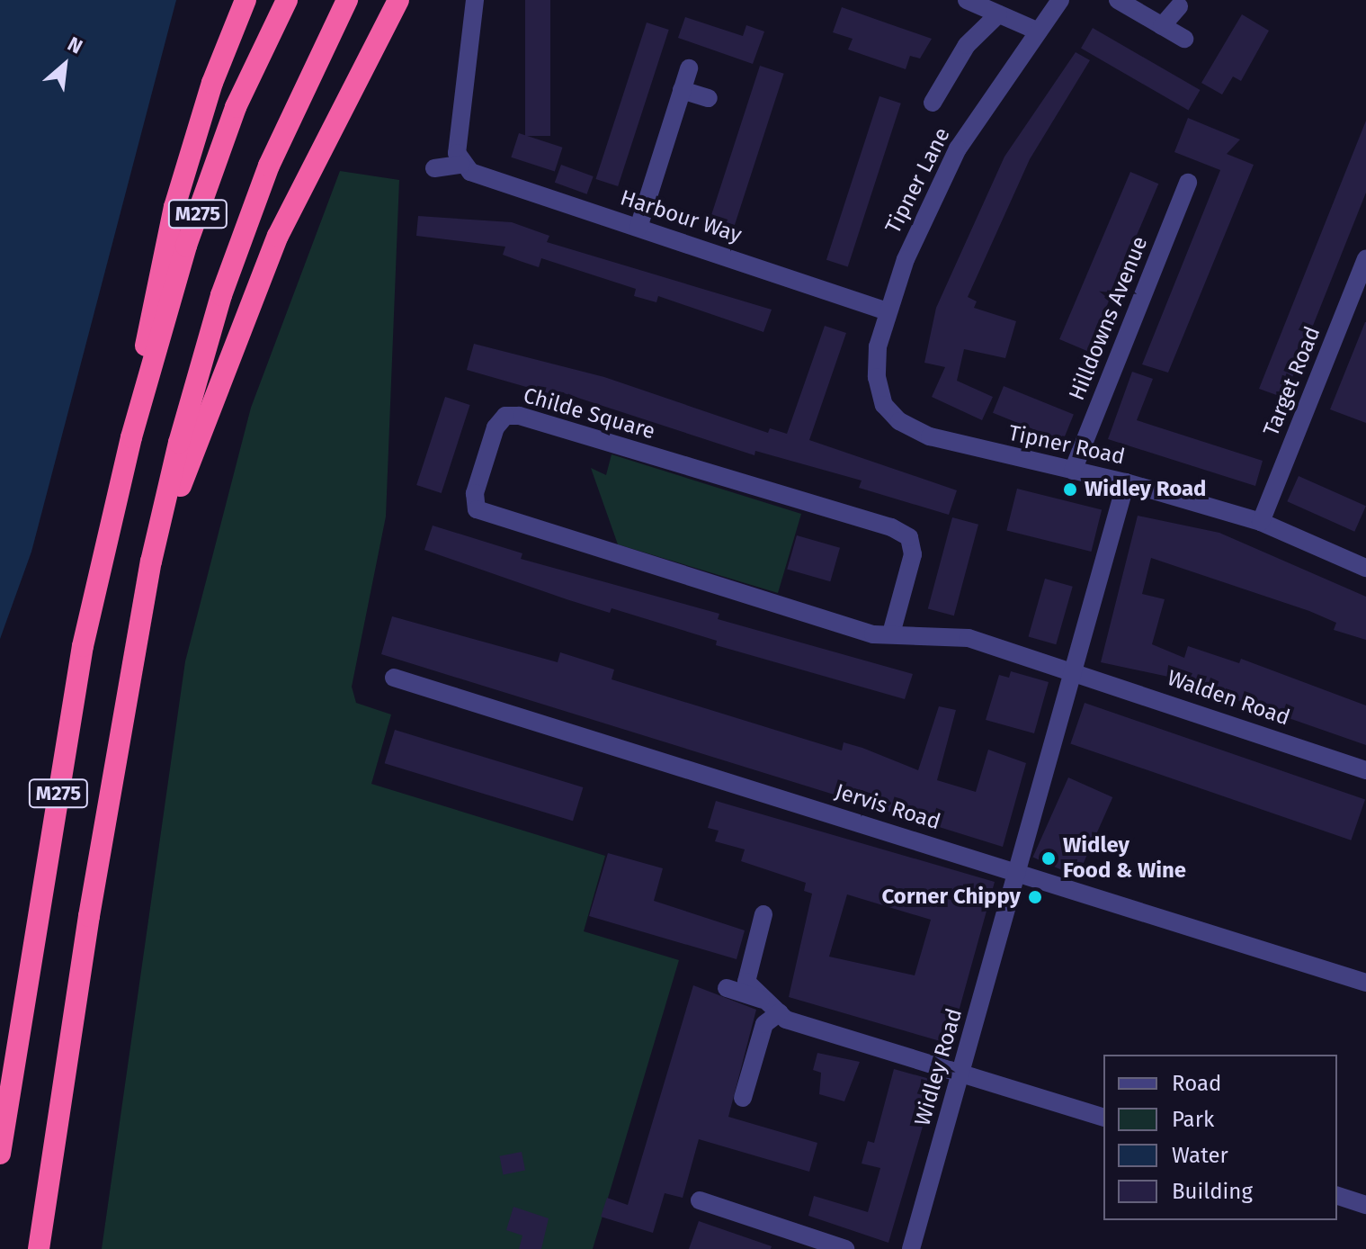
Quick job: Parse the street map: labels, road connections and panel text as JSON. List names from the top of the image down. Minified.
{"streets":{"highway":["M275"],"street":["Tipner Lane","Harbour Way","Hilldowns Avenue","Target Road","Childe Square","Tipner Road","Walden Road","Jervis Road","Widley Road"]},"crossings":[["Tipner Lane","Harbour Way"],["Tipner Lane","Tipner Road"],["Hilldowns Avenue","Tipner Road"],["Target Road","Tipner Road"],["Childe Square","Walden Road"],["Childe Square","Widley Road"],["Tipner Road","Widley Road"],["Walden Road","Widley Road"],["Jervis Road","Widley Road"]],"places":["Widley Road","Widley Food & Wine","Corner Chippy"],"legend":["Road","Park","Water","Building"],"north":"top right"}
